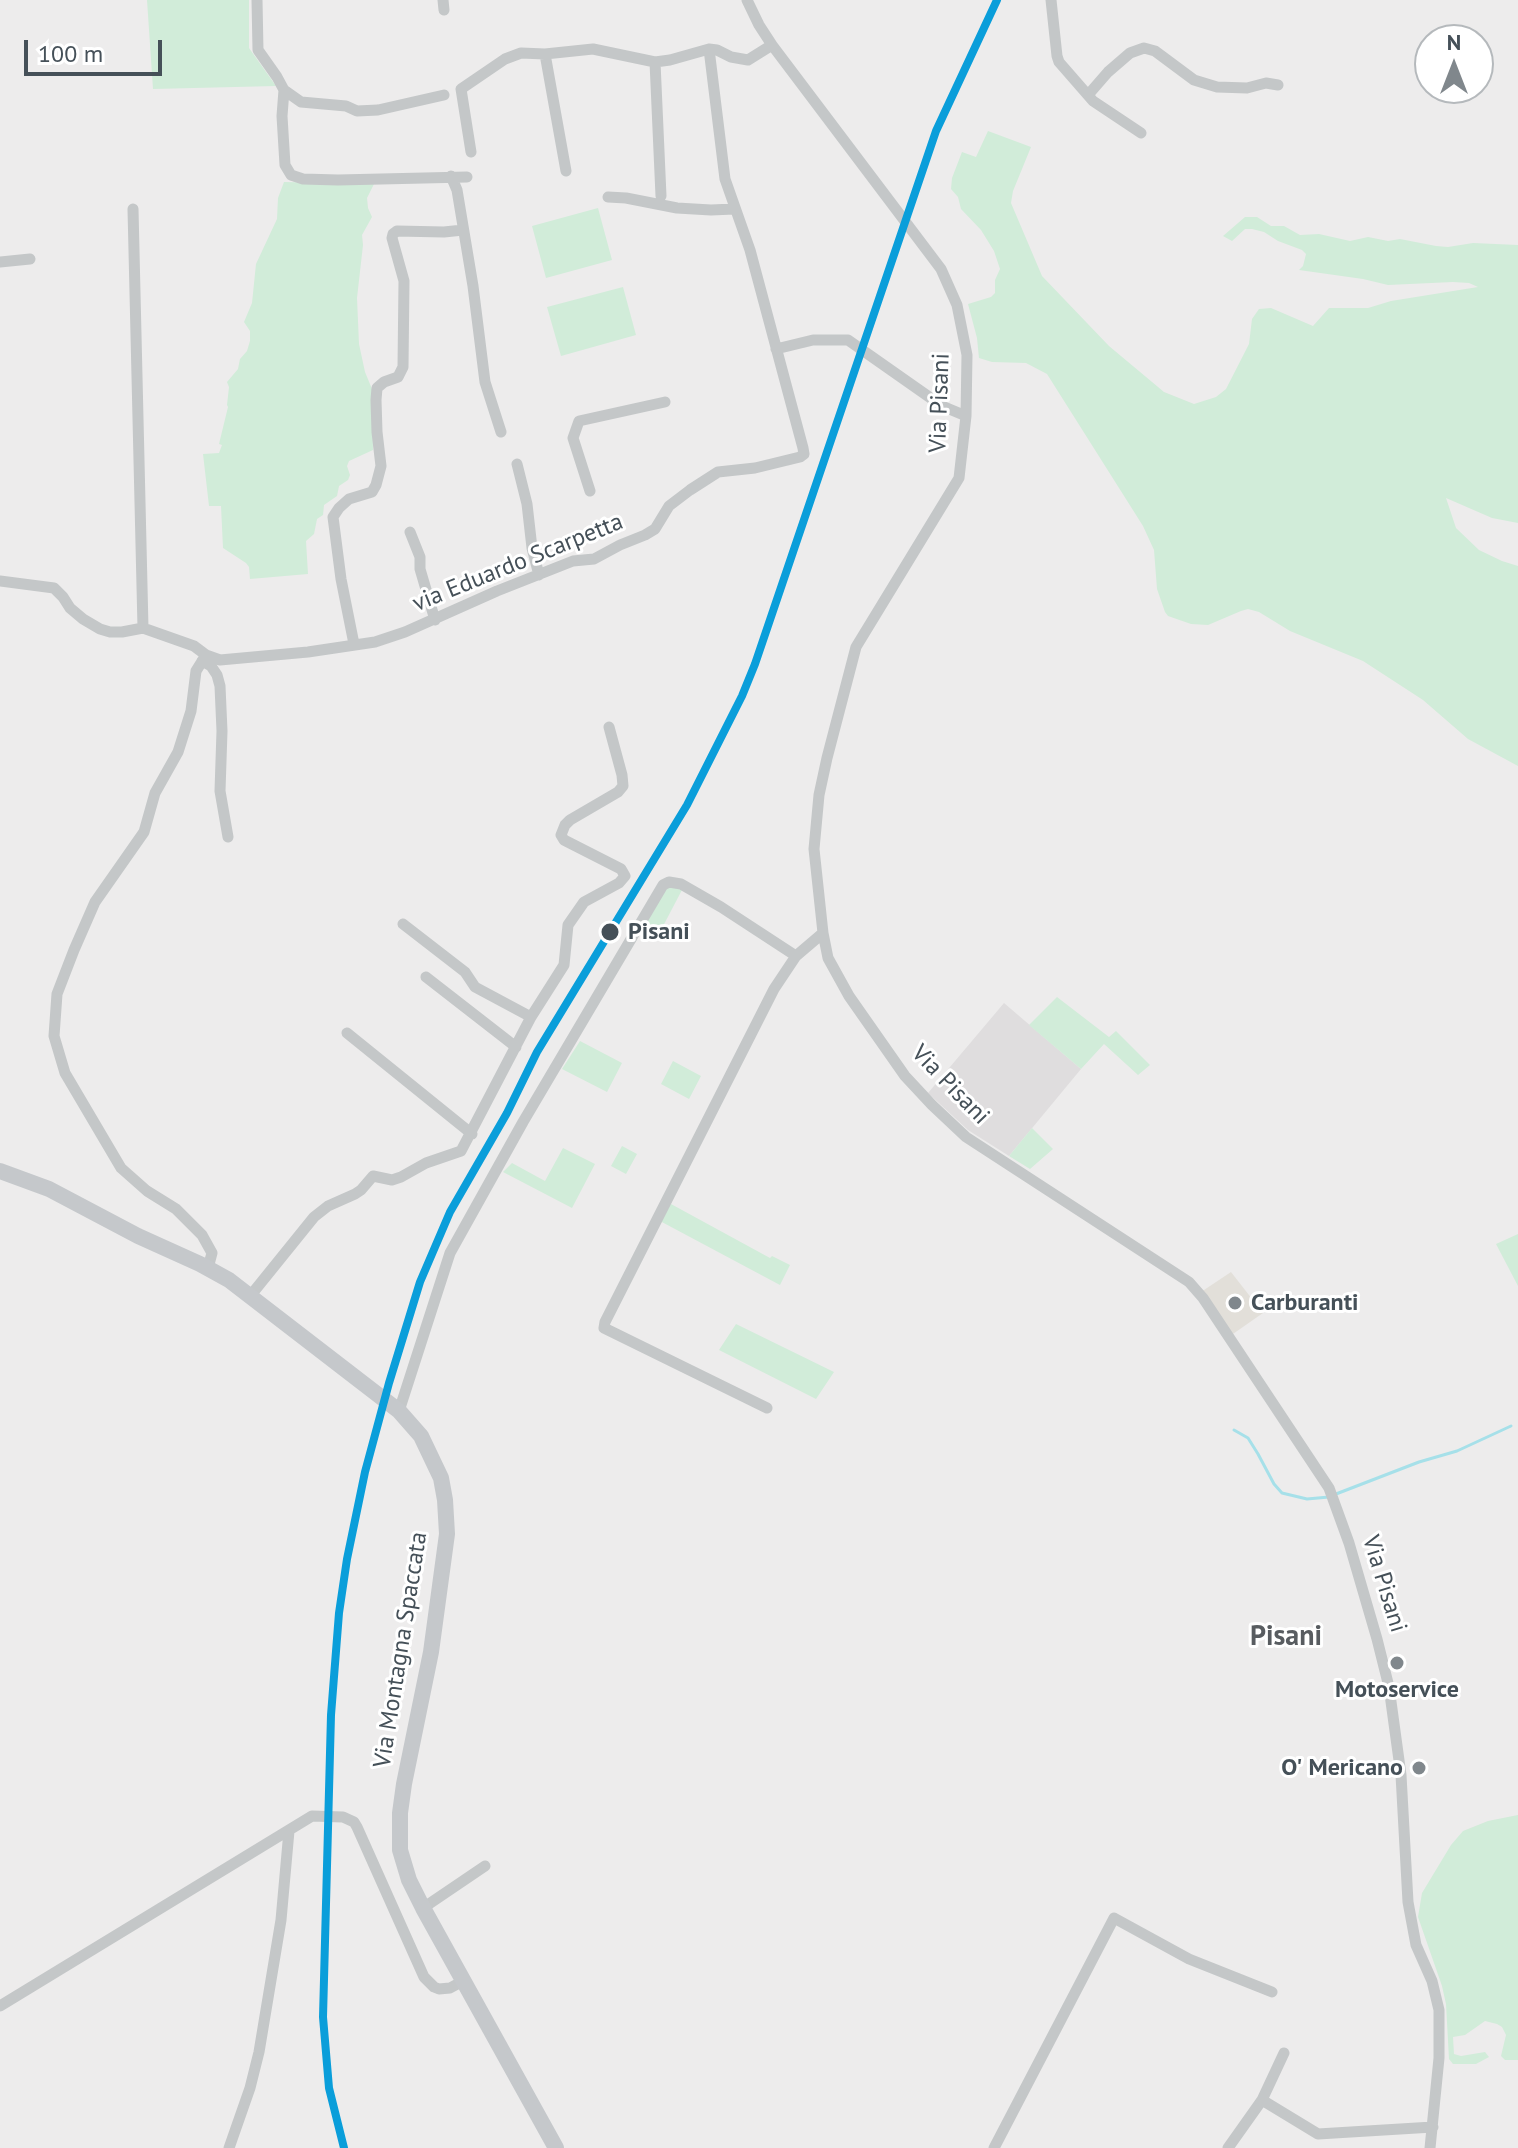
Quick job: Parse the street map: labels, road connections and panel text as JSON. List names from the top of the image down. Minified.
{"streets":{"main road":["Via Montagna Spaccata"],"street":["Via Pisani","via Eduardo Scarpetta"]},"districts":["Pisani"],"places":["Pisani","Carburanti","Motoservice","O' Mericano"],"scale_bar":"100 m","north":"top"}
